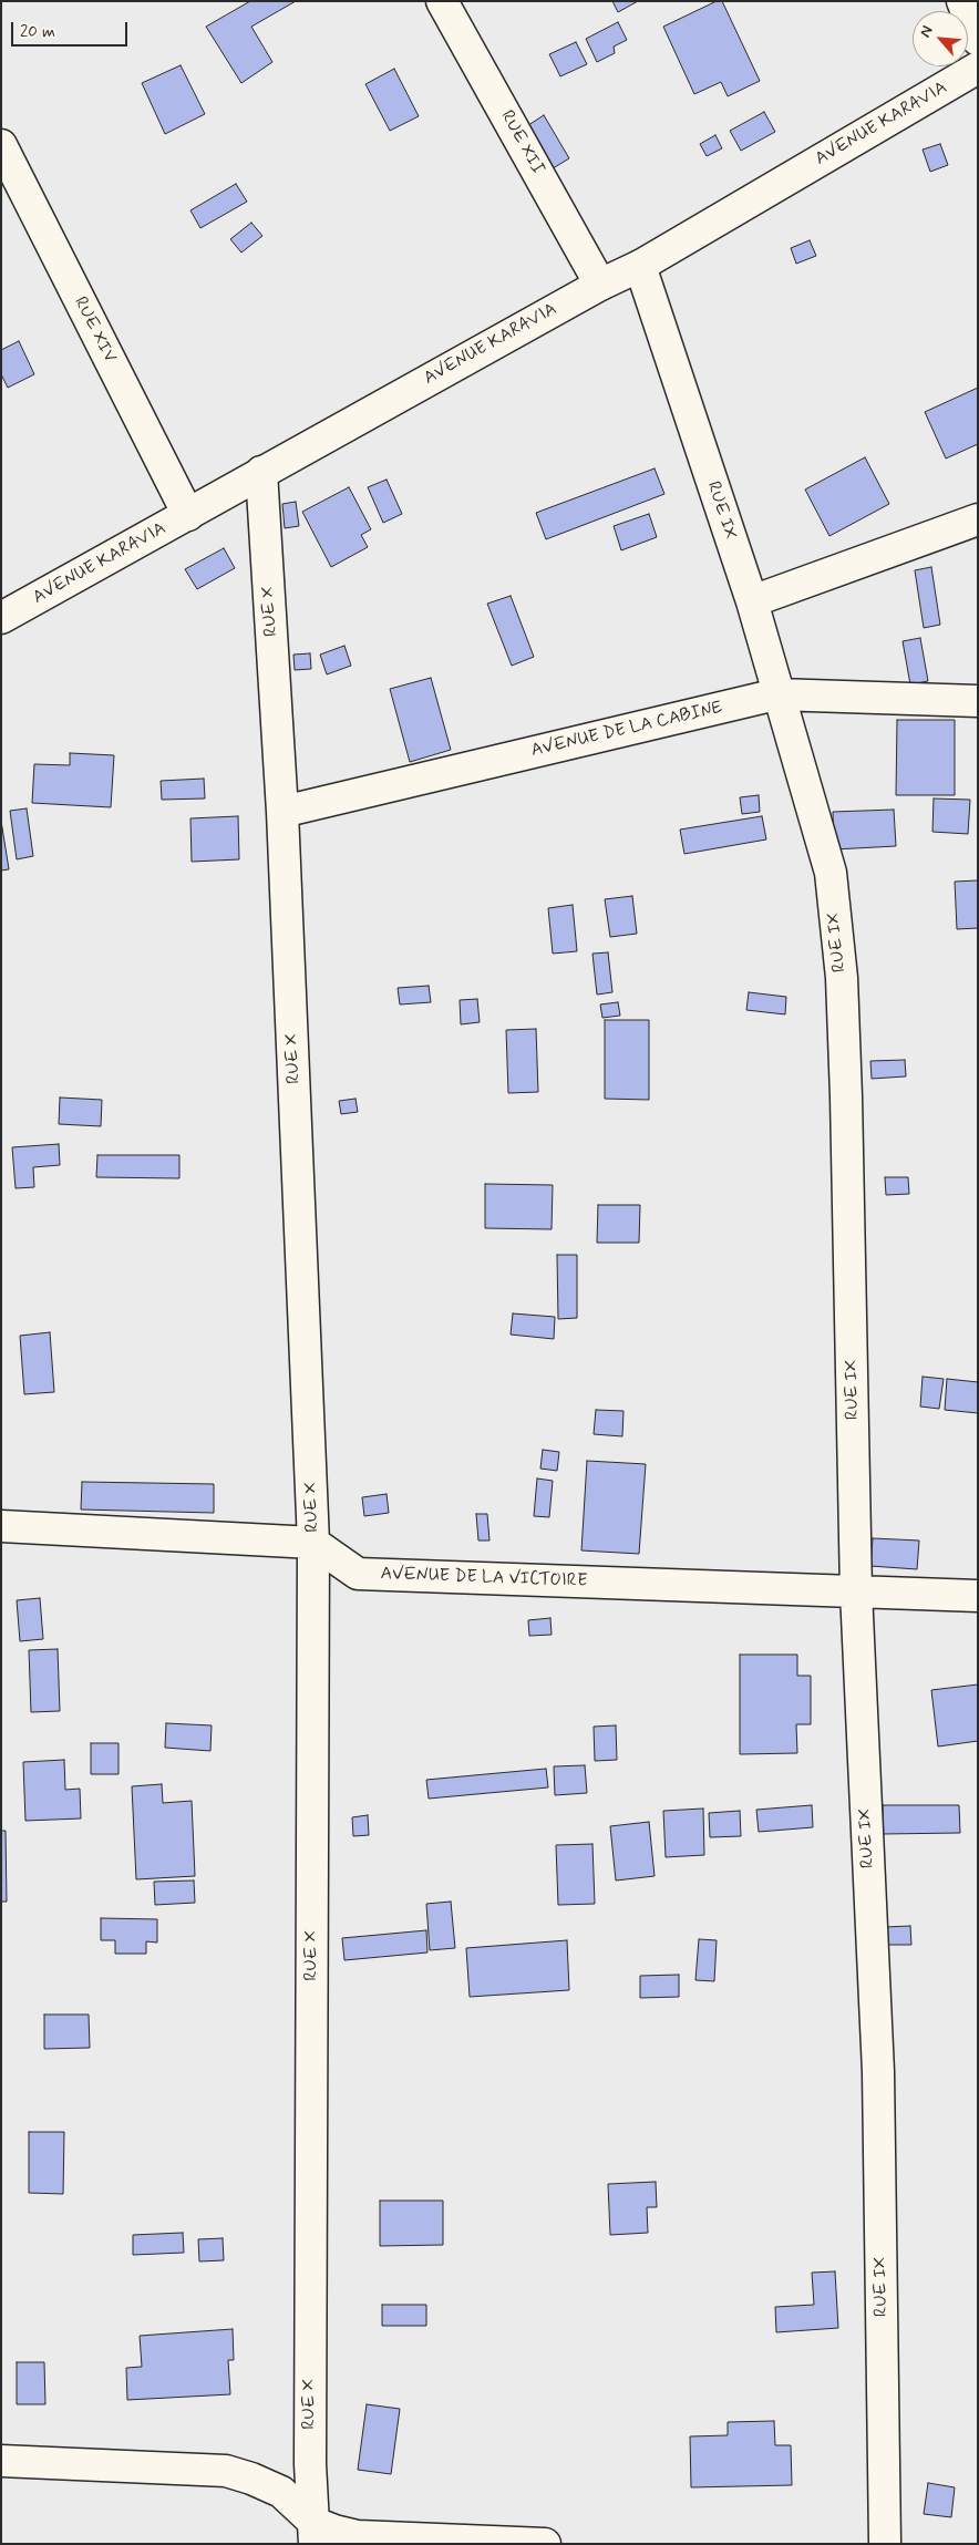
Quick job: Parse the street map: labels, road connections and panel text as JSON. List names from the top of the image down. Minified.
{"streets":{"street":["AVENUE KARAVIA","RUE XII","RUE XIV","RUE IX","RUE X","AVENUE DE LA CABINE","AVENUE DE LA VICTOIRE"]},"crossings":[["AVENUE KARAVIA","RUE XII"],["AVENUE KARAVIA","RUE XIV"],["AVENUE KARAVIA","RUE IX"],["AVENUE KARAVIA","RUE X"],["RUE IX","AVENUE DE LA CABINE"],["RUE IX","AVENUE DE LA VICTOIRE"],["RUE X","AVENUE DE LA CABINE"],["RUE X","AVENUE DE LA VICTOIRE"]],"scale_bar":"20 m","north":"top left"}
